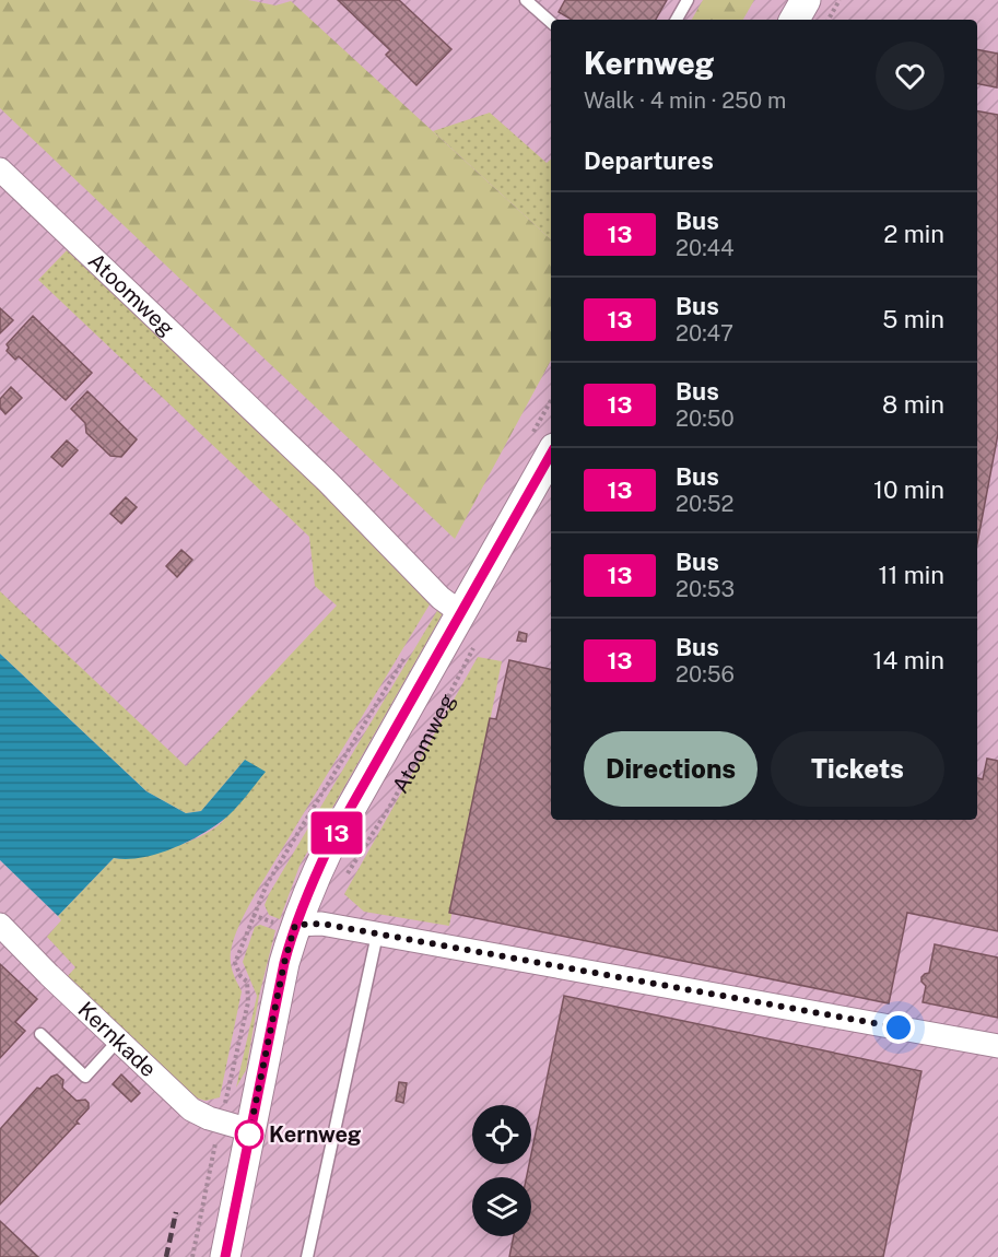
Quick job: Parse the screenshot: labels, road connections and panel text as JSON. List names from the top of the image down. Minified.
{"streets":{"street":["Atoomweg","Kernkade"]},"crossings":[["Atoomweg","Kernkade"]],"places":["Kernweg"],"lines":["bus line 13"],"page":{"on_map":"13","heading":[["Kernweg","Walk · 4 min · 250 m"],"Departures"],"list":[{"mark":"13","name":"Bus","note":"20:44","value":"2 min"},{"mark":"13","name":"Bus","note":"20:47","value":"5 min"},{"mark":"13","name":"Bus","note":"20:50","value":"8 min"},{"mark":"13","name":"Bus","note":"20:52","value":"10 min"},{"mark":"13","name":"Bus","note":"20:53","value":"11 min"},{"mark":"13","name":"Bus","note":"20:56","value":"14 min"}],"buttons":["Directions","Tickets"]}}
